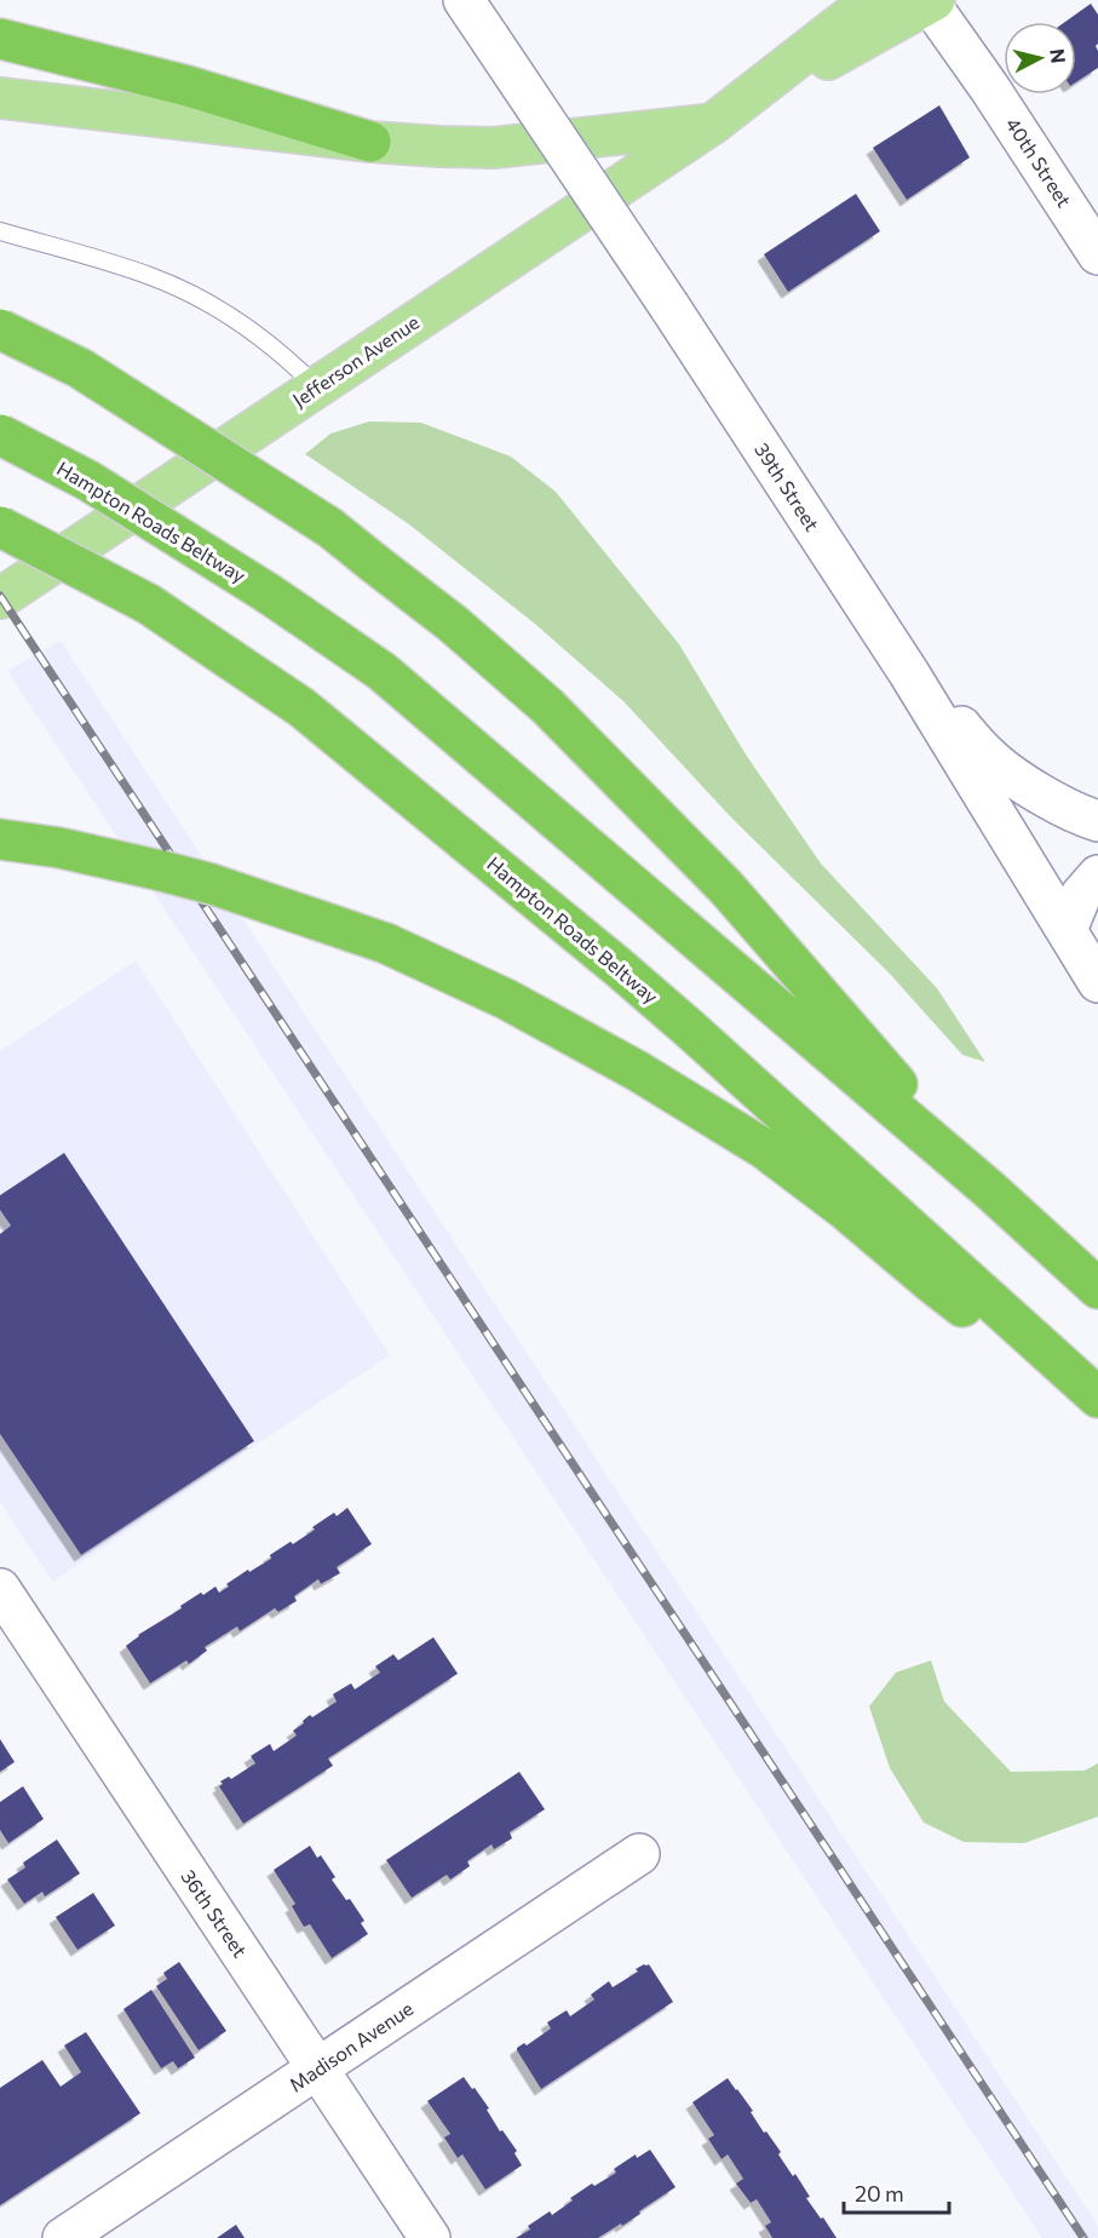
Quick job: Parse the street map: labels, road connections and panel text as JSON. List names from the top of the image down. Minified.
{"streets":{"highway":["Hampton Roads Beltway"],"main road":["40th Street","Jefferson Avenue","39th Street","36th Street","Madison Avenue"]},"crossings":[["40th Street","Jefferson Avenue"],["36th Street","Madison Avenue"]],"scale_bar":"20 m","north":"right"}
